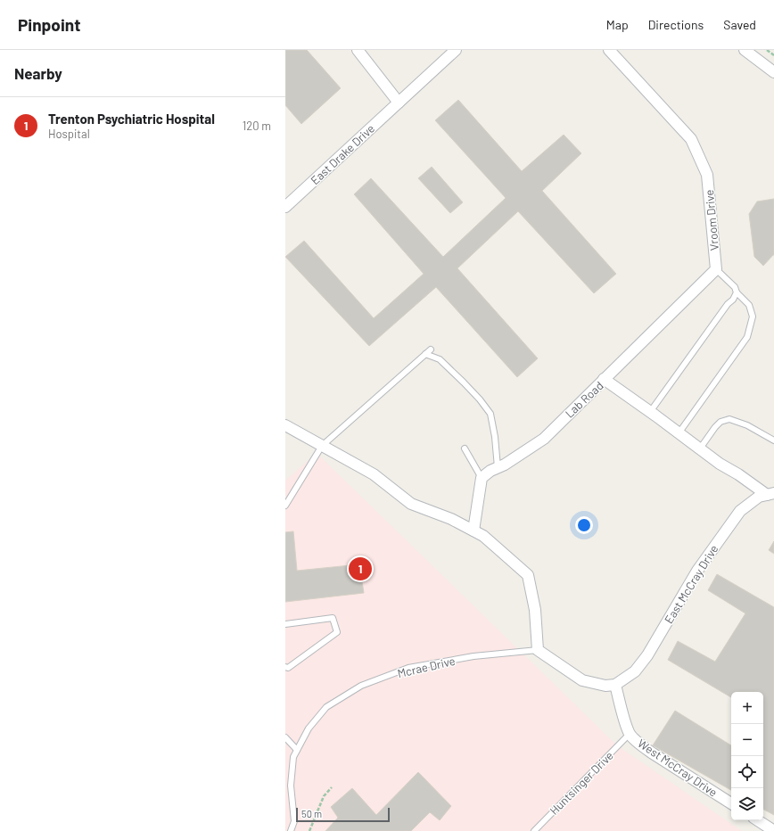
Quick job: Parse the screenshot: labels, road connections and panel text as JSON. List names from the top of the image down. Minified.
{"streets":{"street":["East Drake Drive","Vroom Drive","Lab Road","East McCray Drive","West McCray Drive"],"lane":["Mcrae Drive","Huntsinger Drive"]},"crossings":[["Lab Road","East McCray Drive"],["East McCray Drive","West McCray Drive"],["West McCray Drive","Huntsinger Drive"]],"scale_bar":"50 m","page":{"header":"Pinpoint","nav":["Map","Directions","Saved"],"heading":"Nearby","list":[{"mark":"1","name":"Trenton Psychiatric Hospital","note":"Hospital","value":"120 m"}],"pins":"1","map_buttons":["+","−"],"scale":"50 m"}}
